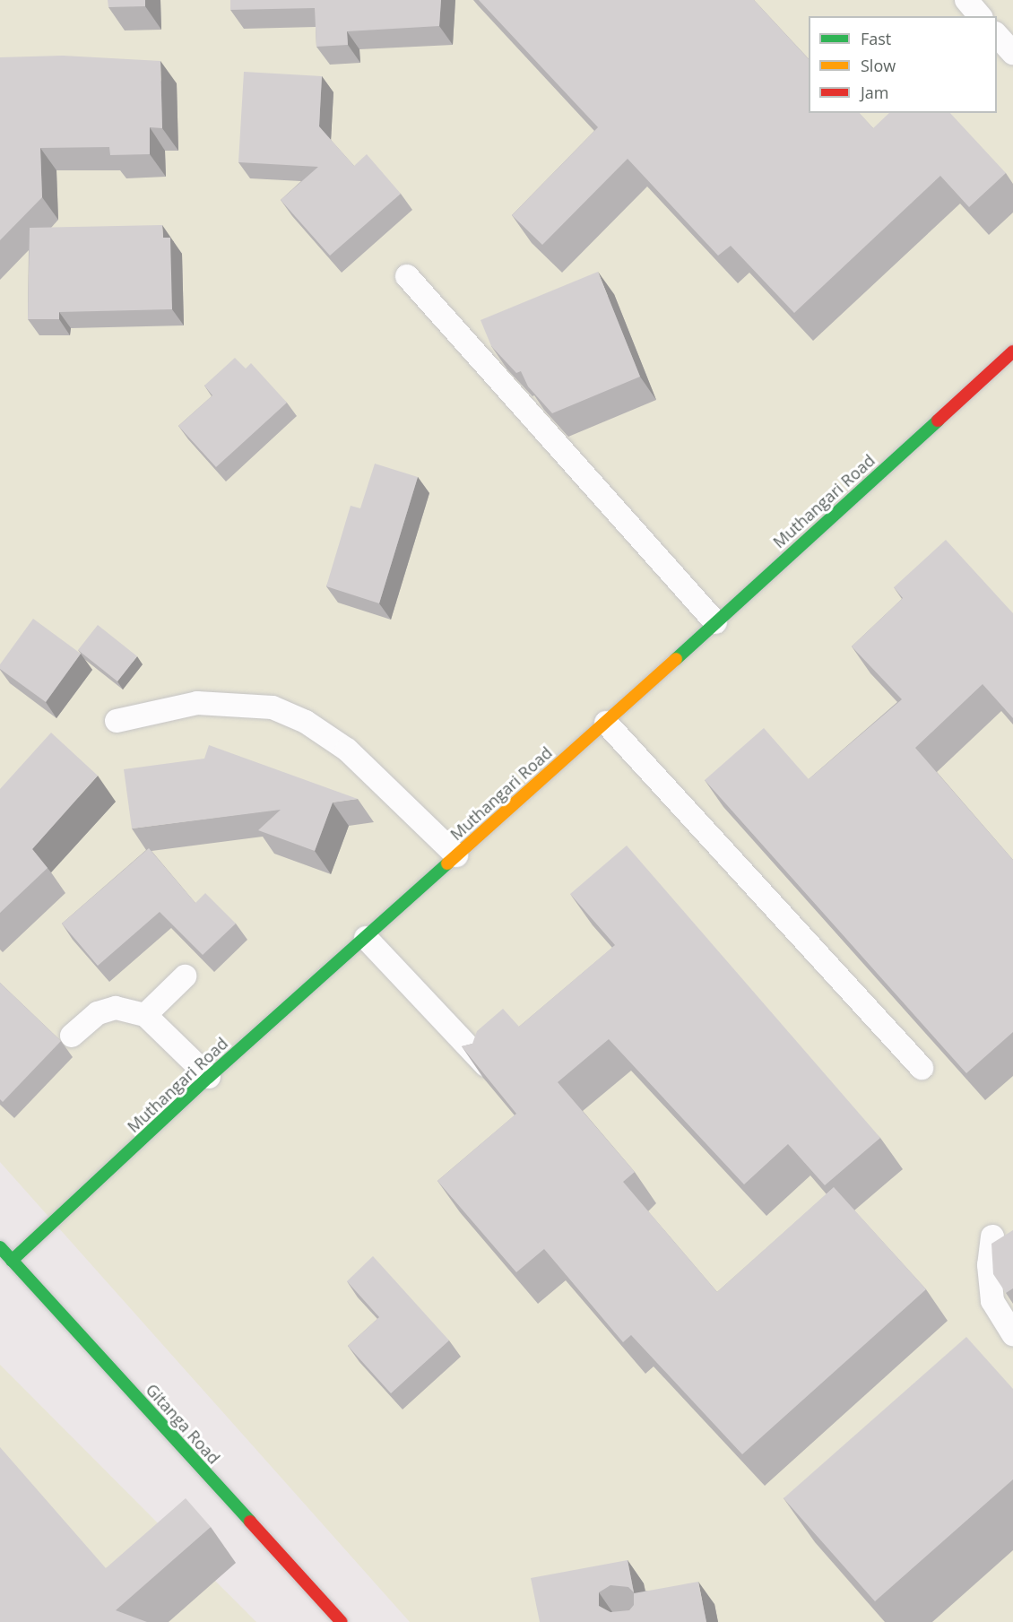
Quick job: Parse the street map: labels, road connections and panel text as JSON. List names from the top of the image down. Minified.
{"streets":{"street":["Muthangari Road","Gitanga Road"]},"crossings":[["Muthangari Road","Gitanga Road"]],"legend":["Fast","Slow","Jam"]}
